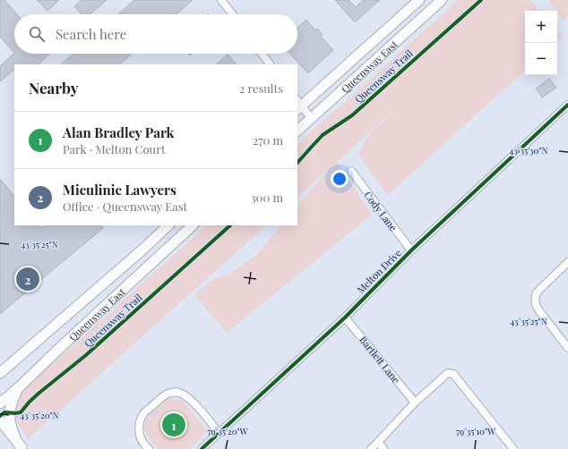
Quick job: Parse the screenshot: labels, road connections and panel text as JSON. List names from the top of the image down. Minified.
{"streets":{"main road":["Queensway East"],"street":["Cody Lane","Melton Drive","Bartlett Lane"],"cycle path":["Queensway Trail"]},"crossings":[["Cody Lane","Melton Drive"],["Melton Drive","Bartlett Lane"]],"page":{"map_buttons":["+","−"],"search":"Search here","heading":["Nearby","2 results"],"list":[{"mark":"1","name":"Alan Bradley Park","note":"Park · Melton Court","value":"270 m"},{"mark":"2","name":"Miculinic Lawyers","note":"Office · Queensway East","value":"300 m"}],"pins":["2","1"]},"coordinates":["43°35'30\"N","43°35'25\"N","43°35'20\"N","79°35'20\"W","79°35'10\"W"]}
